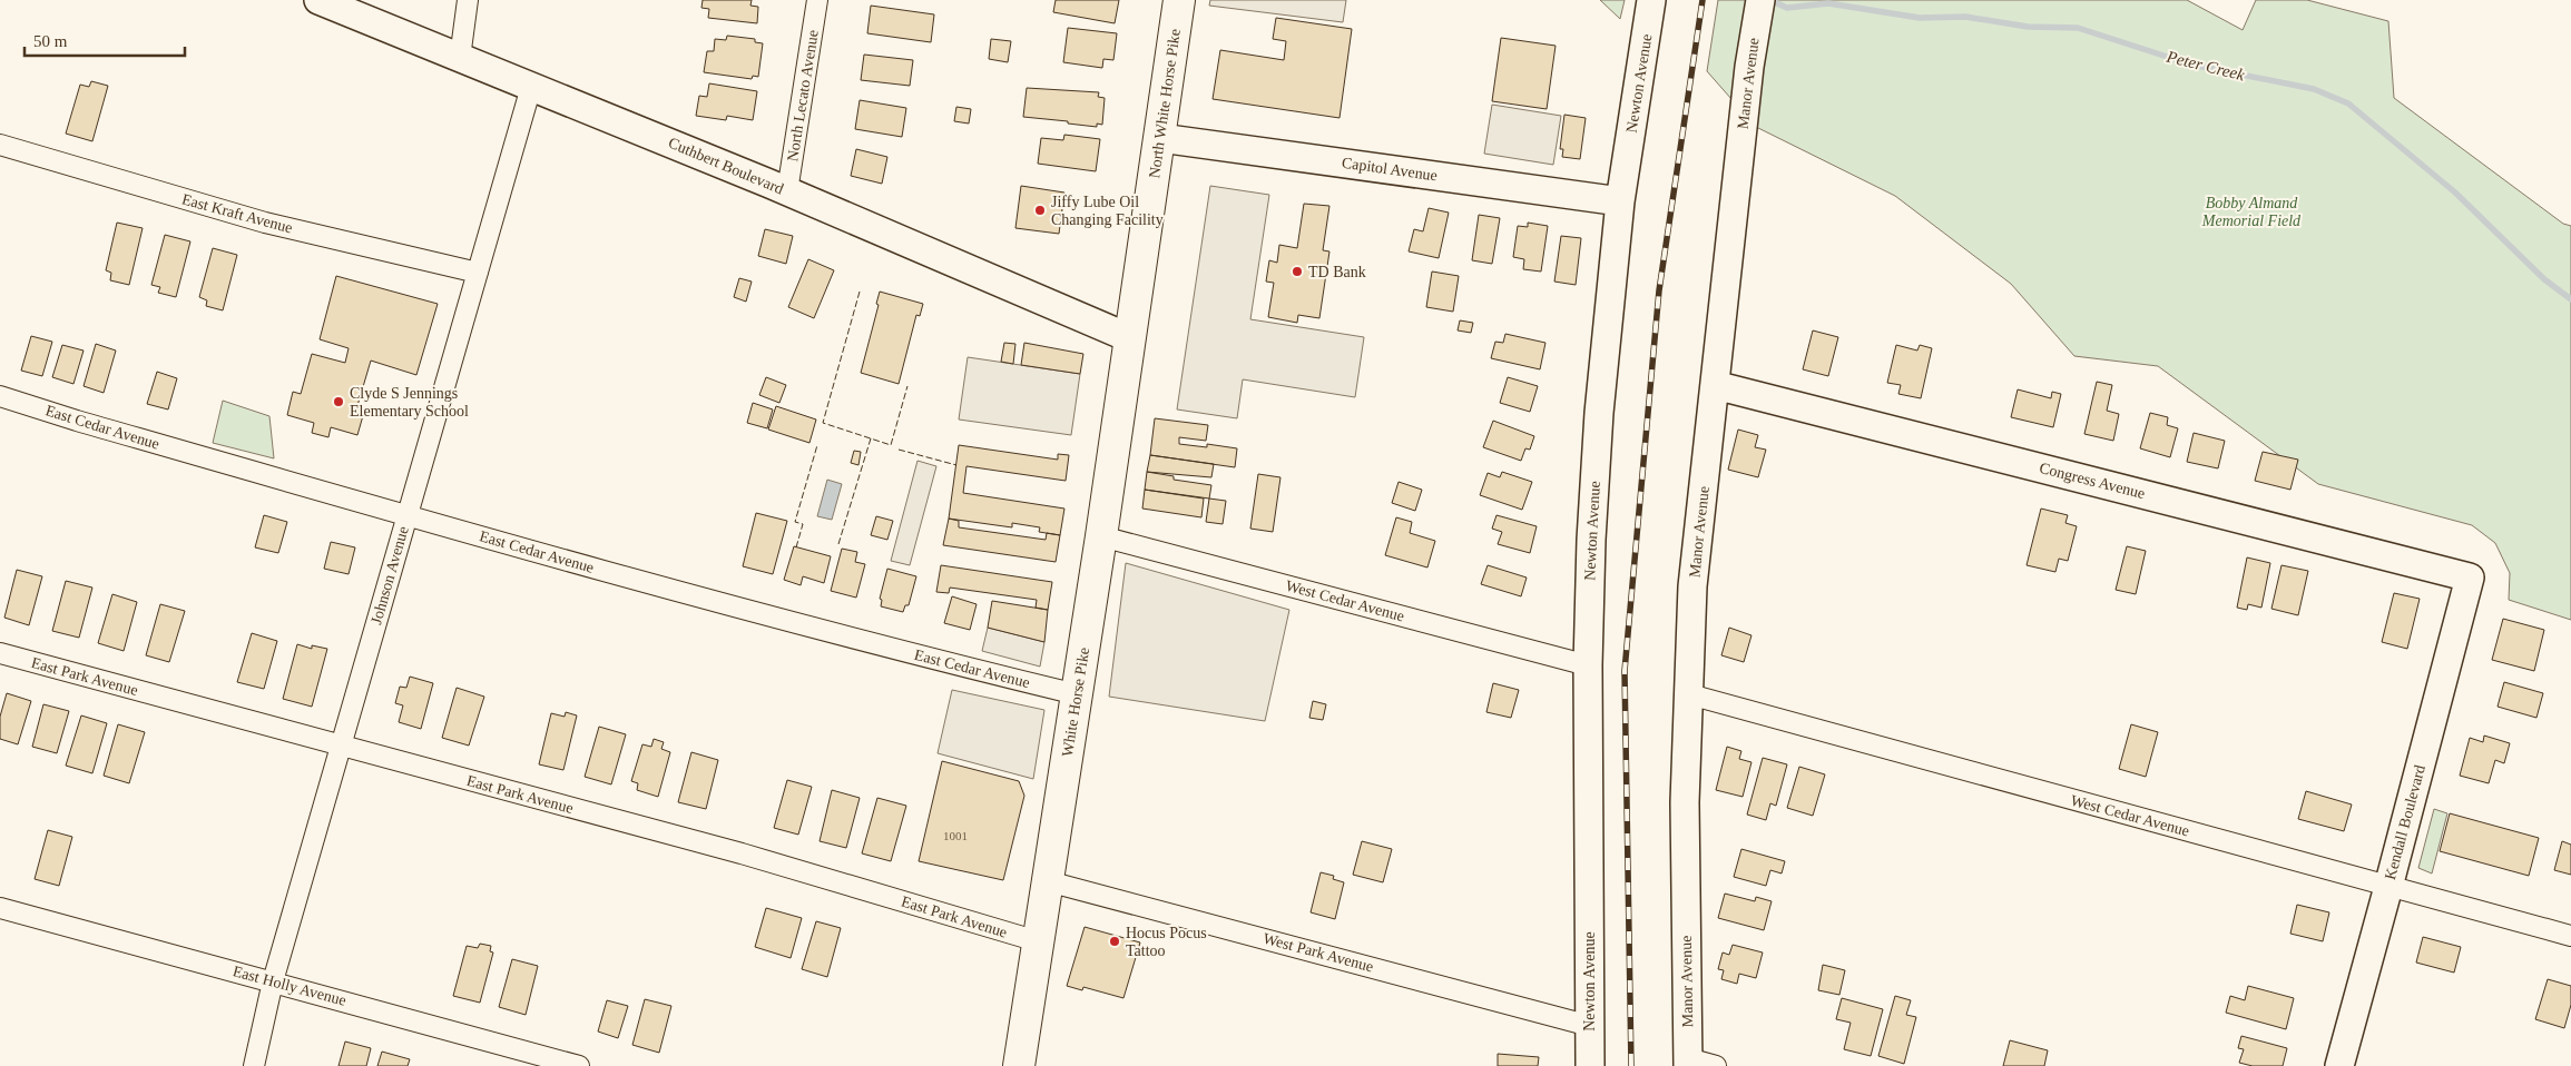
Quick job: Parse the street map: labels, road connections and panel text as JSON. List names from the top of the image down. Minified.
{"streets":{"highway":["North White Horse Pike","White Horse Pike"],"street":["Newton Avenue","Manor Avenue","North Lecato Avenue","Cuthbert Boulevard","Capitol Avenue","East Kraft Avenue","East Cedar Avenue","Congress Avenue","Johnson Avenue","West Cedar Avenue","East Park Avenue","Kendall Boulevard","West Park Avenue","East Holly Avenue"]},"crossings":[["Newton Avenue","Capitol Avenue"],["Newton Avenue","West Cedar Avenue"],["Newton Avenue","West Park Avenue"],["Manor Avenue","Congress Avenue"],["Manor Avenue","West Cedar Avenue"],["North Lecato Avenue","Cuthbert Boulevard"],["North White Horse Pike","Cuthbert Boulevard"],["North White Horse Pike","Capitol Avenue"],["North White Horse Pike","White Horse Pike"],["Cuthbert Boulevard","Johnson Avenue"],["Cuthbert Boulevard","White Horse Pike"],["East Kraft Avenue","Johnson Avenue"],["East Cedar Avenue","Johnson Avenue"],["East Cedar Avenue","White Horse Pike"],["Congress Avenue","Kendall Boulevard"],["Johnson Avenue","East Park Avenue"],["Johnson Avenue","East Holly Avenue"],["West Cedar Avenue","White Horse Pike"],["West Cedar Avenue","Kendall Boulevard"],["East Park Avenue","White Horse Pike"],["White Horse Pike","West Park Avenue"]],"water":["Peter Creek"],"parks":["Bobby Almand Memorial Field"],"places":["Jiffy Lube Oil Changing Facility","TD Bank","Clyde S Jennings Elementary School","Hocus Pocus Tattoo"],"house_numbers":["1001"],"scale_bar":"50 m"}
